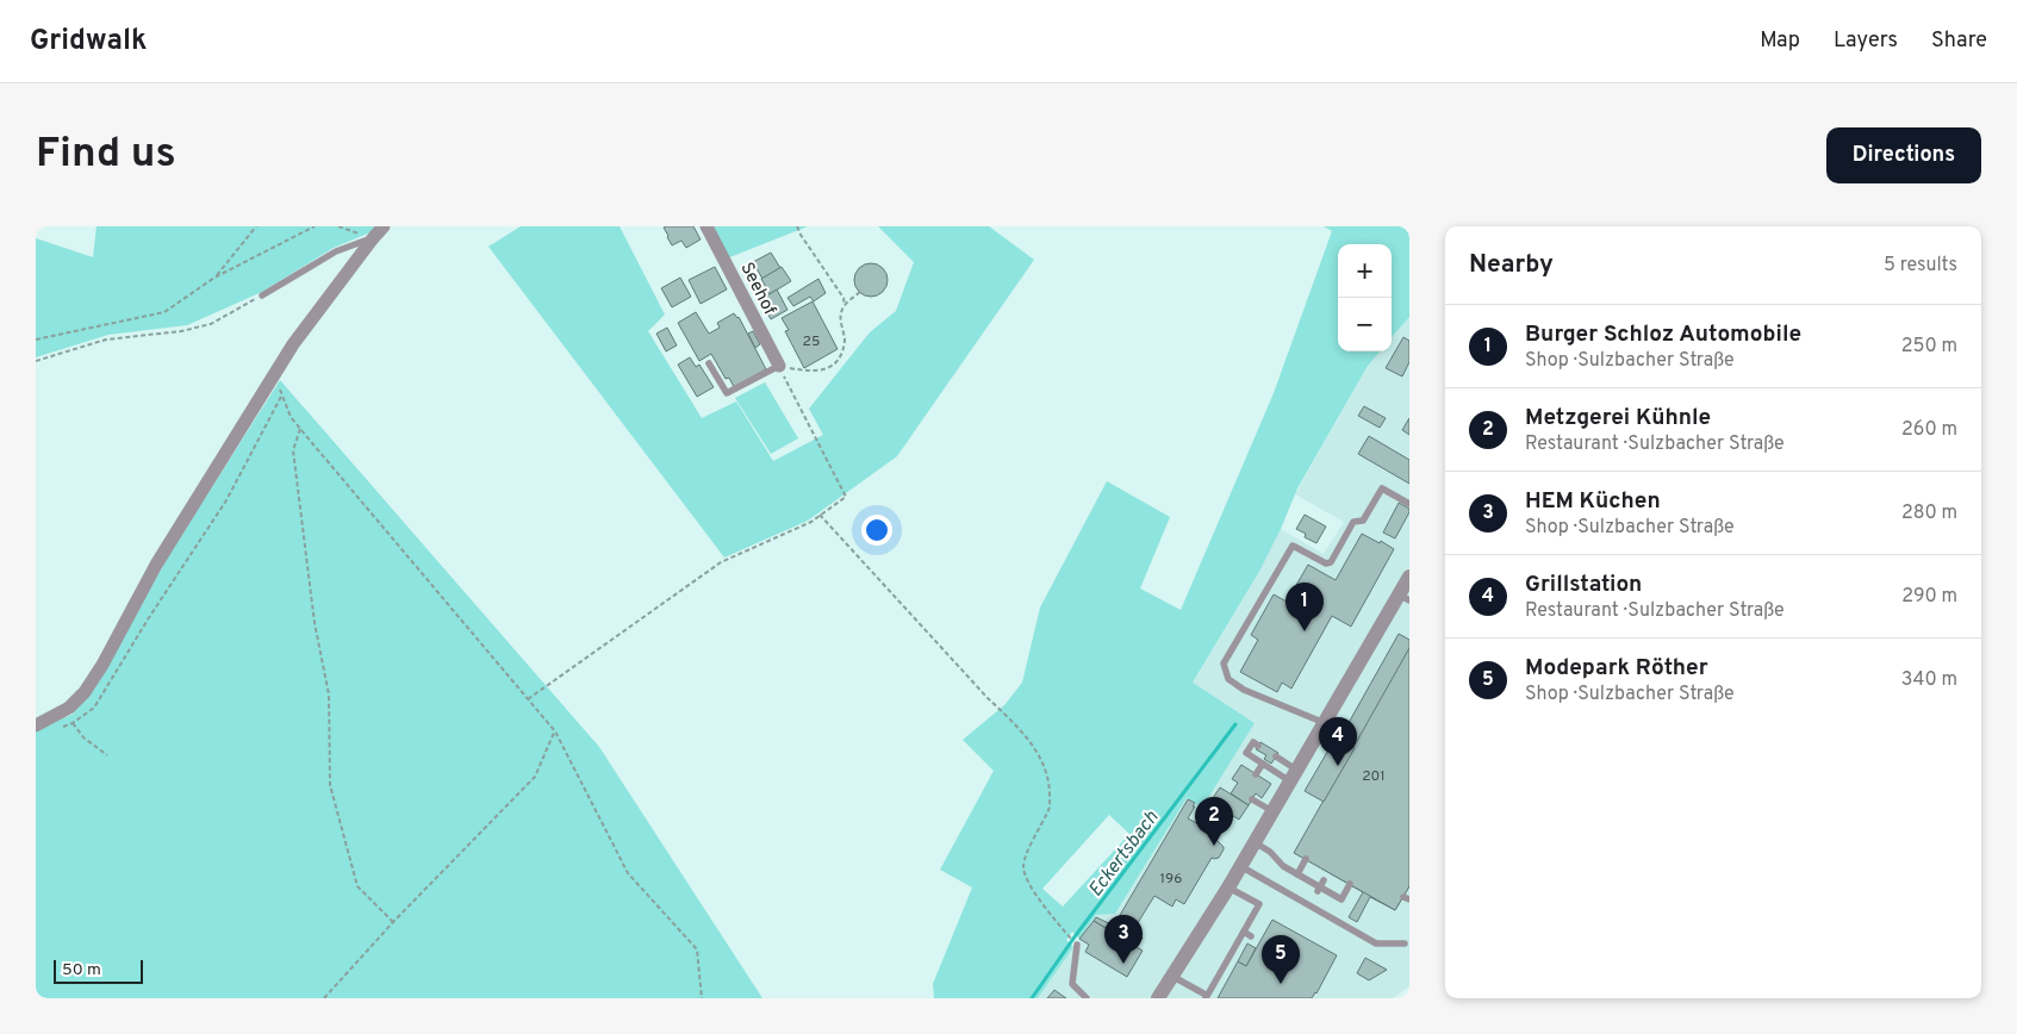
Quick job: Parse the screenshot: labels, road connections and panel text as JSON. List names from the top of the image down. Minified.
{"streets":{"street":["Seehof"]},"water":["Eckertsbach"],"house_numbers":["25","201","196"],"scale_bar":"50 m","page":{"header":"Gridwalk","nav":["Map","Layers","Share"],"buttons":"Directions","title":"Find us","heading":["Nearby","5 results"],"map_buttons":["+","−"],"list":[{"mark":"1","name":"Burger Schloz Automobile","note":"Shop · Sulzbacher Straße","value":"250 m"},{"mark":"2","name":"Metzgerei Kühnle","note":"Restaurant · Sulzbacher Straße","value":"260 m"},{"mark":"3","name":"HEM Küchen","note":"Shop · Sulzbacher Straße","value":"280 m"},{"mark":"4","name":"Grillstation","note":"Restaurant · Sulzbacher Straße","value":"290 m"},{"mark":"5","name":"Modepark Röther","note":"Shop · Sulzbacher Straße","value":"340 m"}],"pins":["1","4","2","3","5"],"scale":"50 m"}}
